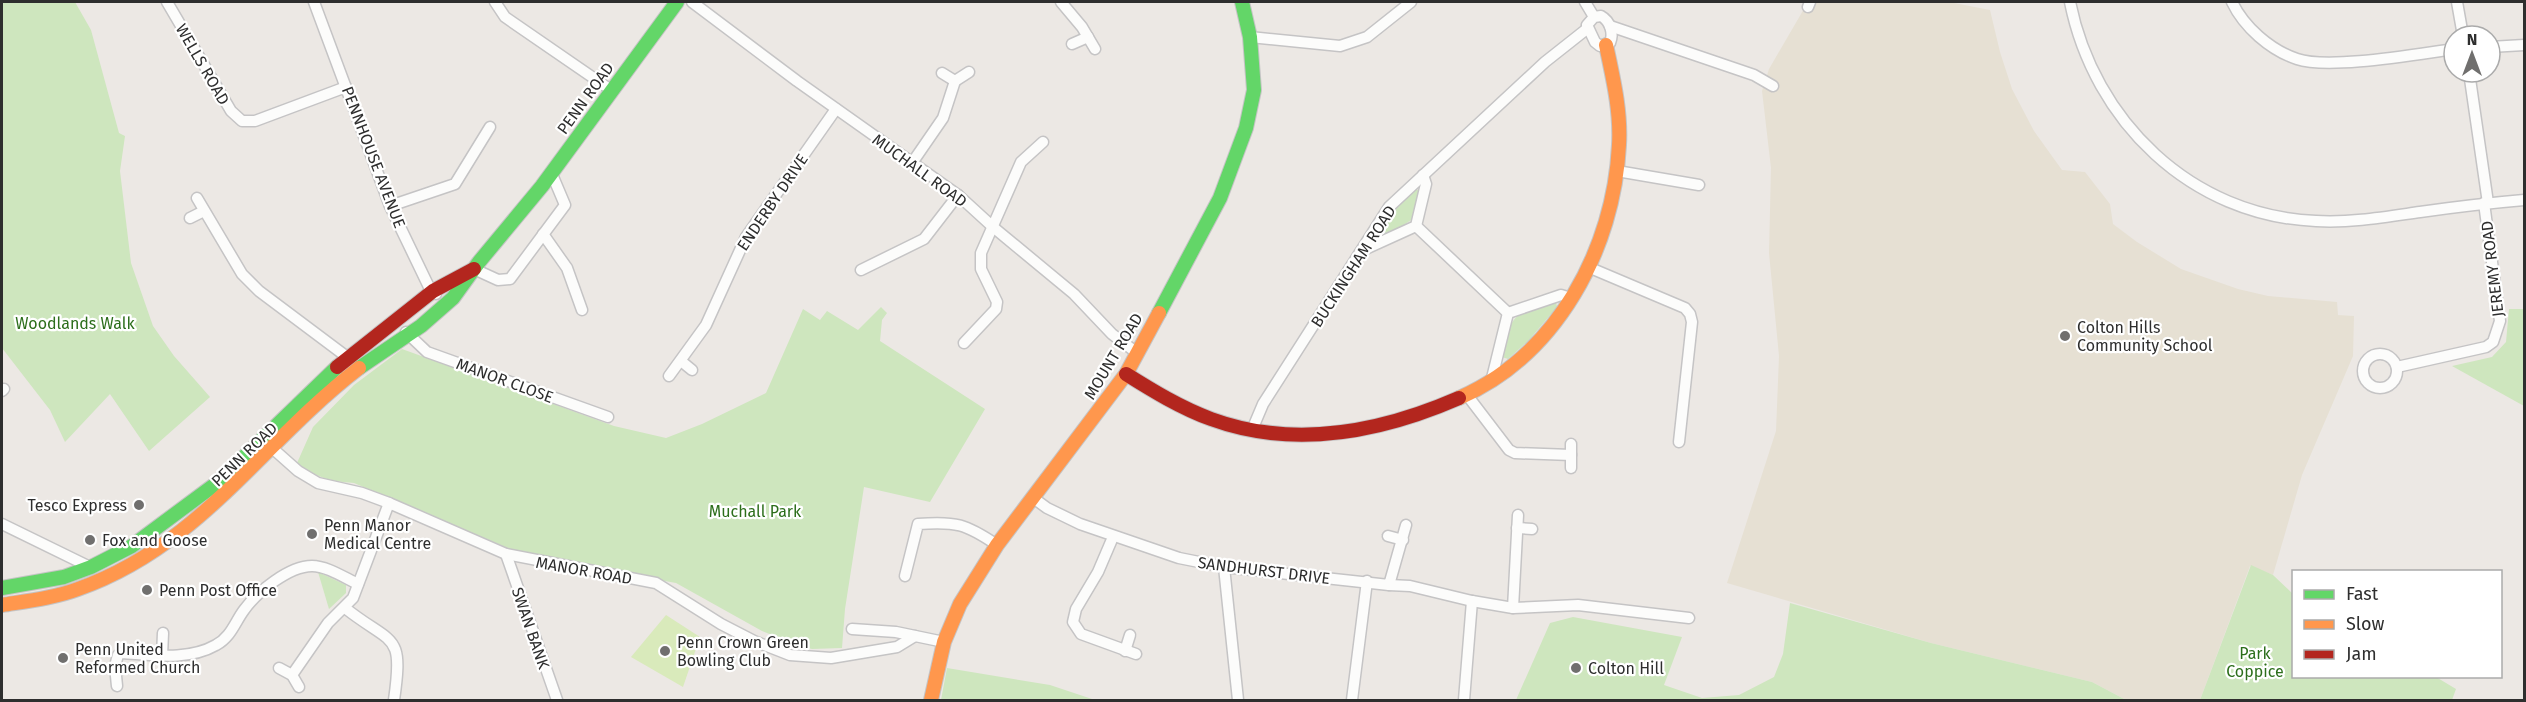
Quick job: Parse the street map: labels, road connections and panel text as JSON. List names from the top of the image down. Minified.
{"streets":{"main road":["PENN ROAD","MOUNT ROAD"],"street":["WELLS ROAD","PENNHOUSE AVENUE","MUCHALL ROAD","ENDERBY DRIVE","BUCKINGHAM ROAD","JEREMY ROAD","MANOR CLOSE","MANOR ROAD","SANDHURST DRIVE","SWAN BANK"]},"crossings":[["WELLS ROAD","PENNHOUSE AVENUE"],["PENN ROAD","PENNHOUSE AVENUE"],["PENN ROAD","MANOR CLOSE"],["PENN ROAD","MANOR ROAD"],["MUCHALL ROAD","ENDERBY DRIVE"],["MUCHALL ROAD","MOUNT ROAD"],["MOUNT ROAD","SANDHURST DRIVE"],["MANOR ROAD","SWAN BANK"]],"parks":["Woodlands Walk","Muchall Park","Park Coppice"],"places":["Colton Hills Community School","Tesco Express","Penn Manor Medical Centre","Fox and Goose","Penn Post Office","Penn Crown Green Bowling Club","Penn United Reformed Church","Colton Hill"],"legend":["Fast","Slow","Jam"],"north":"top"}
